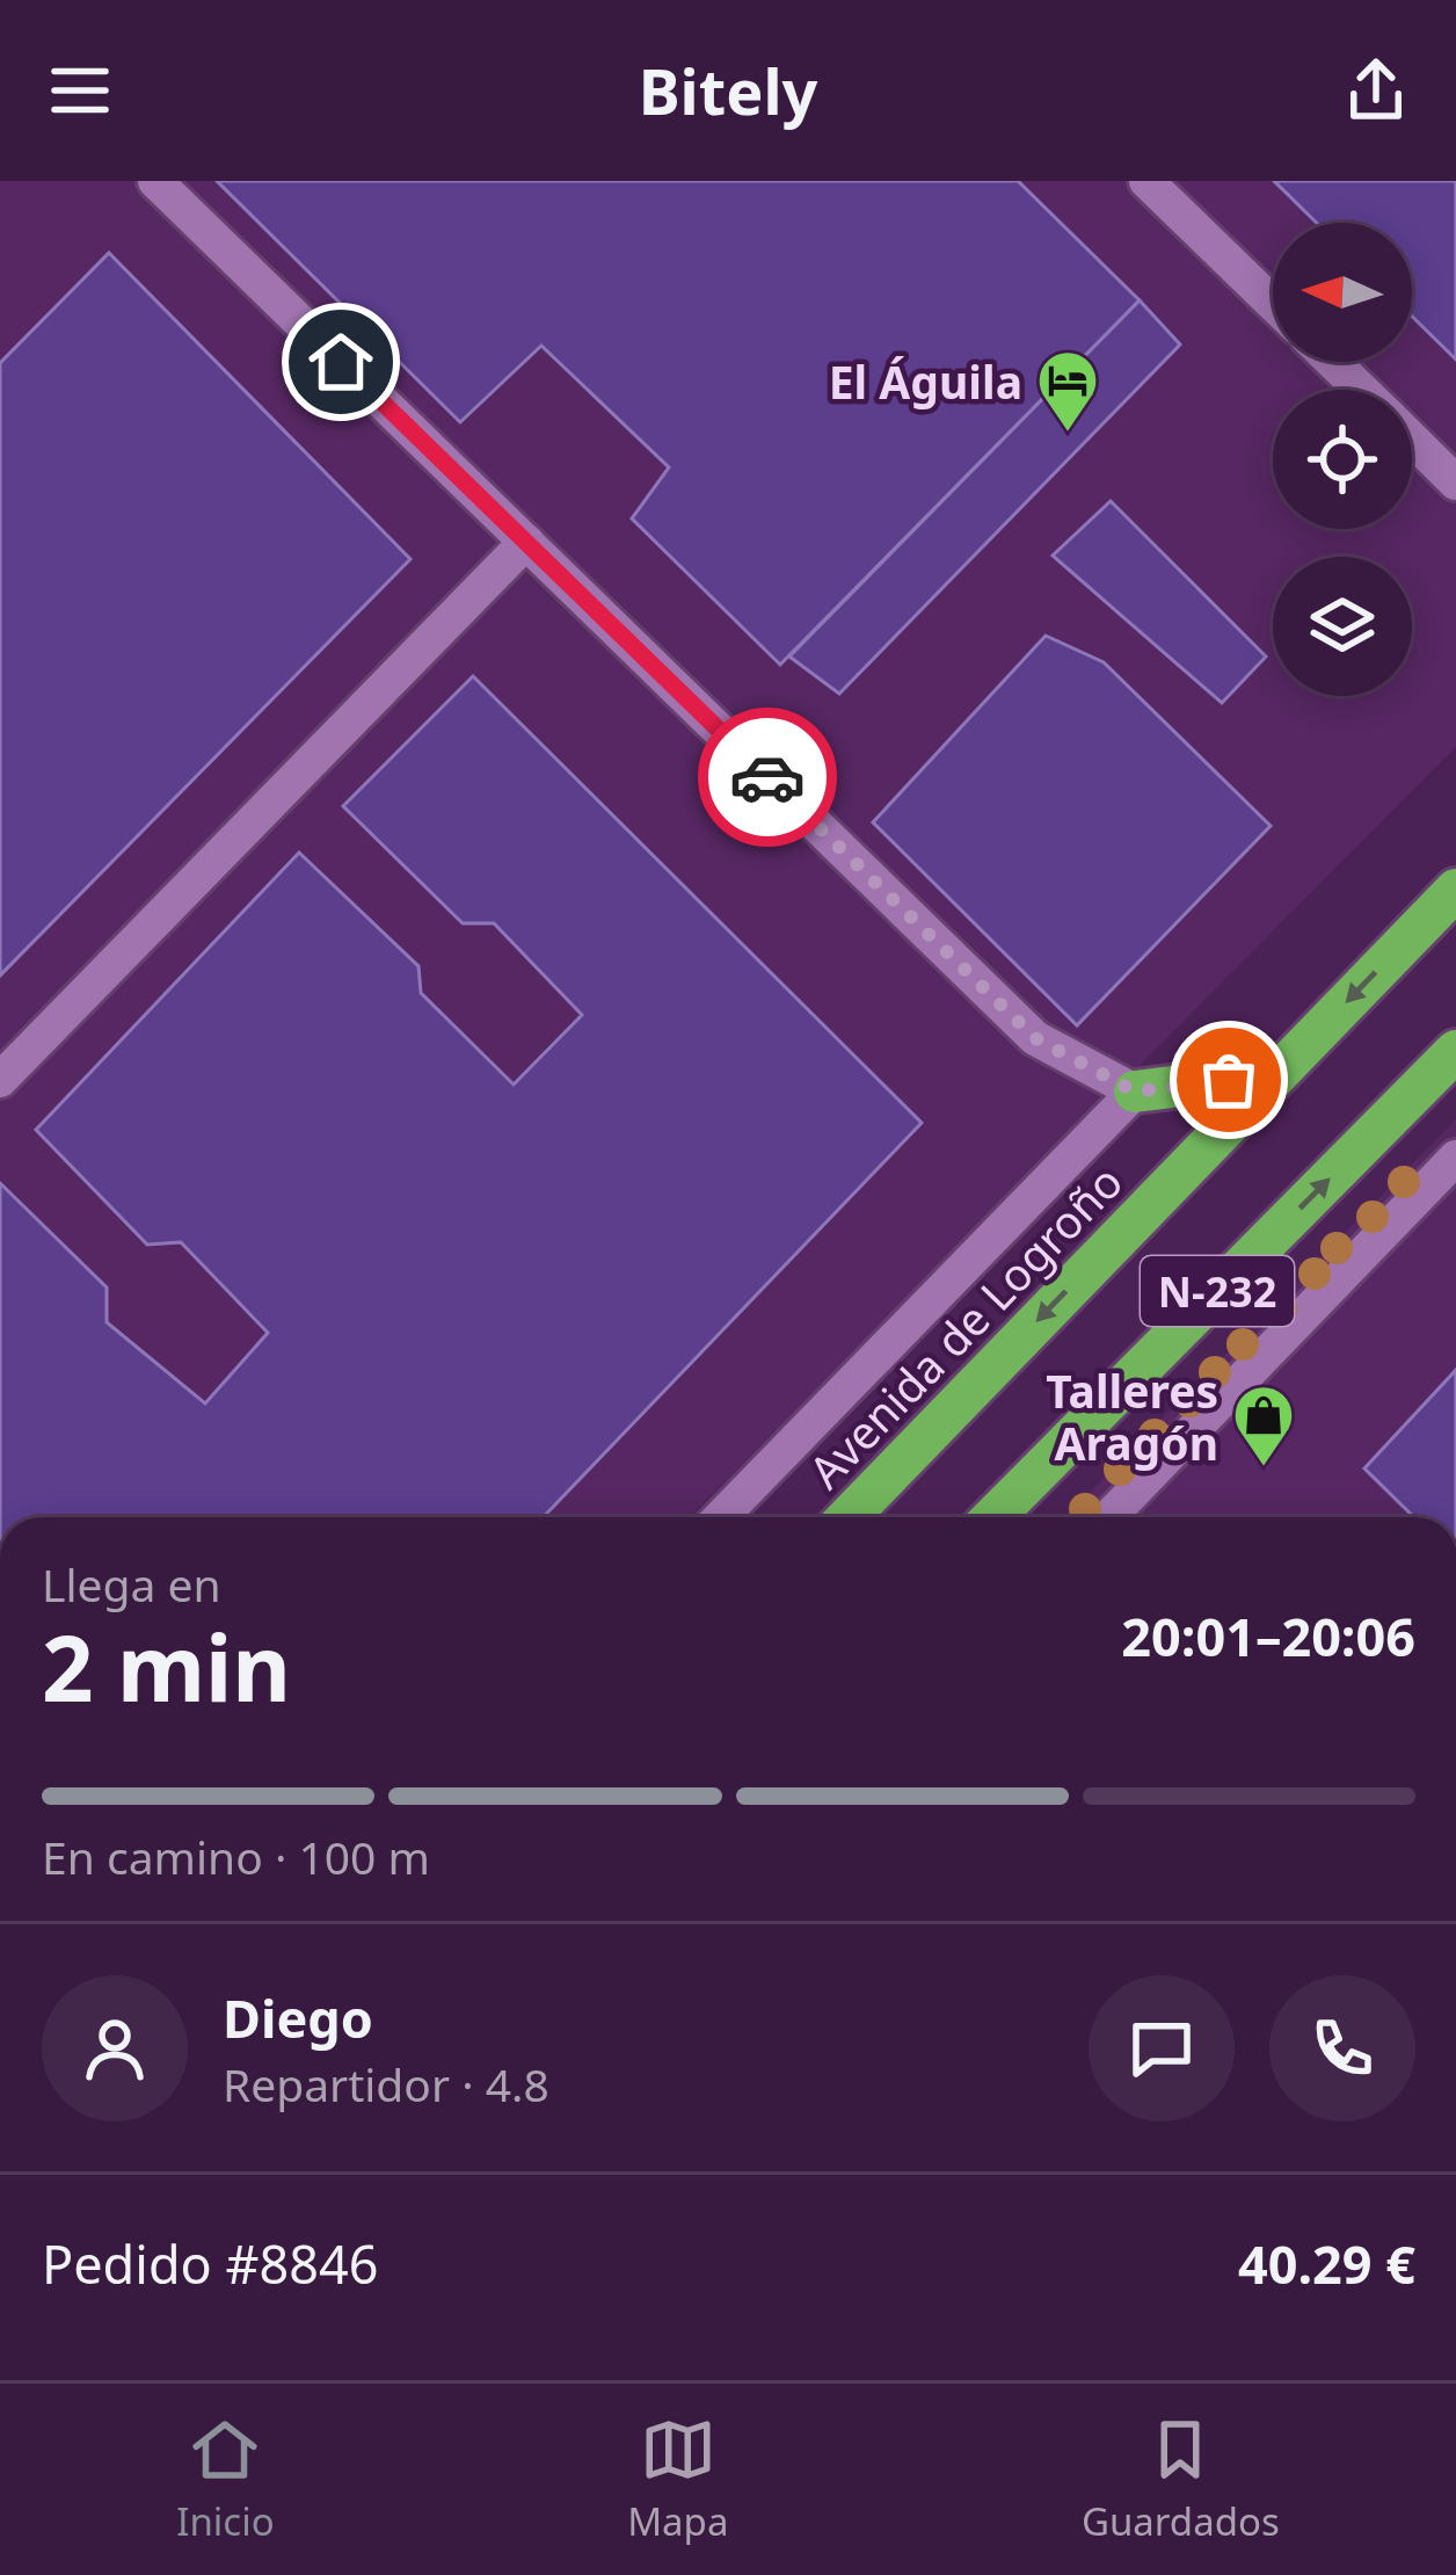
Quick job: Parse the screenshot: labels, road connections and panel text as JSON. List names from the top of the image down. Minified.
{"streets":{"highway":["N-232","Avenida de Logroño"]},"places":{"hotel":["El Águila"],"shop":["Talleres Aragón"]},"north":"left","page":{"header":"Bitely","heading":["2 min","Llega en","20:01–20:06"],"panel":["Diego","Repartidor · 4.8","Pedido #8846","40.29 €"],"bar":"En camino · 100 m","tabs":["Inicio","Mapa","Guardados"]}}
